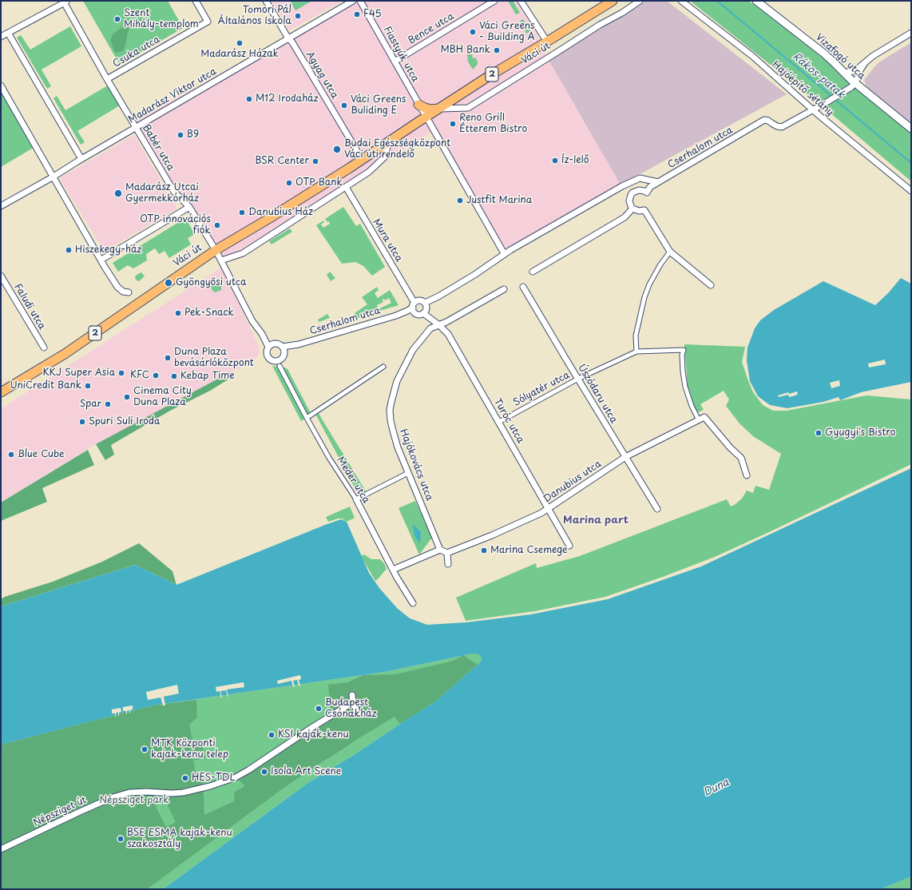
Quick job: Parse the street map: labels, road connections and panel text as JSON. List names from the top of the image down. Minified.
{"streets":{"main road":["Váci út","2"],"street":["Bence utca","Csuka utca","Fiastyúk utca","Vizafogó utca","Agyag utca","Hajóépítő sétány","Madarász Viktor utca","Babér utca","Cserhalom utca","Mura utca","Faludi utca","Sólyatér utca","Úszódaru utca","Turóc utca","Hajókovács utca","Meder utca","Danubius utca","Népsziget út"]},"crossings":[["Bence utca","Fiastyúk utca"],["Csuka utca","Babér utca"],["Váci út","Fiastyúk utca"],["Váci út","Agyag utca"],["Váci út","Babér utca"],["Agyag utca","Madarász Viktor utca"],["Hajóépítő sétány","Cserhalom utca"],["Madarász Viktor utca","Babér utca"],["Cserhalom utca","Mura utca"],["Cserhalom utca","Turóc utca"],["Mura utca","Turóc utca"],["Sólyatér utca","Úszódaru utca"],["Sólyatér utca","Turóc utca"],["Sólyatér utca","Danubius utca"],["Úszódaru utca","Danubius utca"],["Turóc utca","Hajókovács utca"],["Turóc utca","Danubius utca"]],"districts":["Marina part"],"water":["Rákos-patak","Duna"],"parks":["Népsziget park"],"places":["F45","Tomori Pál Általános Iskola","Szent Mihály-templom","Váci Greens - Building A","Madarász Házak","MBH Bank","M12 Irodaház","Váci Greens Buliding E","Reno Grill Étterem Bistro","B9","Budai Egészségközpont Váci úti rendelő","Íz-lelő","BSR Center","OTP Bank","Madarász Utcai Gyermekkórház","Justfit Marina","Danubius Ház","OTP innovációs fiók","Hiszekegy-ház","Gyöngyösi utca","Pek-Snack","Duna Plaza bevásárlóközpont","KKJ Super Asia","KFC","Kebap Time","UniCredit Bank","Cinema City Duna Plaza","Spar","Spuri Suli Iroda","Gyugyi's Bistro","Blue Cube","Marina Csemege","Budapest Csónakház","KSI kajak-kenu","MTK Központi kajak-kenu telep","Isola Art Scene","HES-TDL","BSE ESMA kajak-kenu szakosztály"]}
